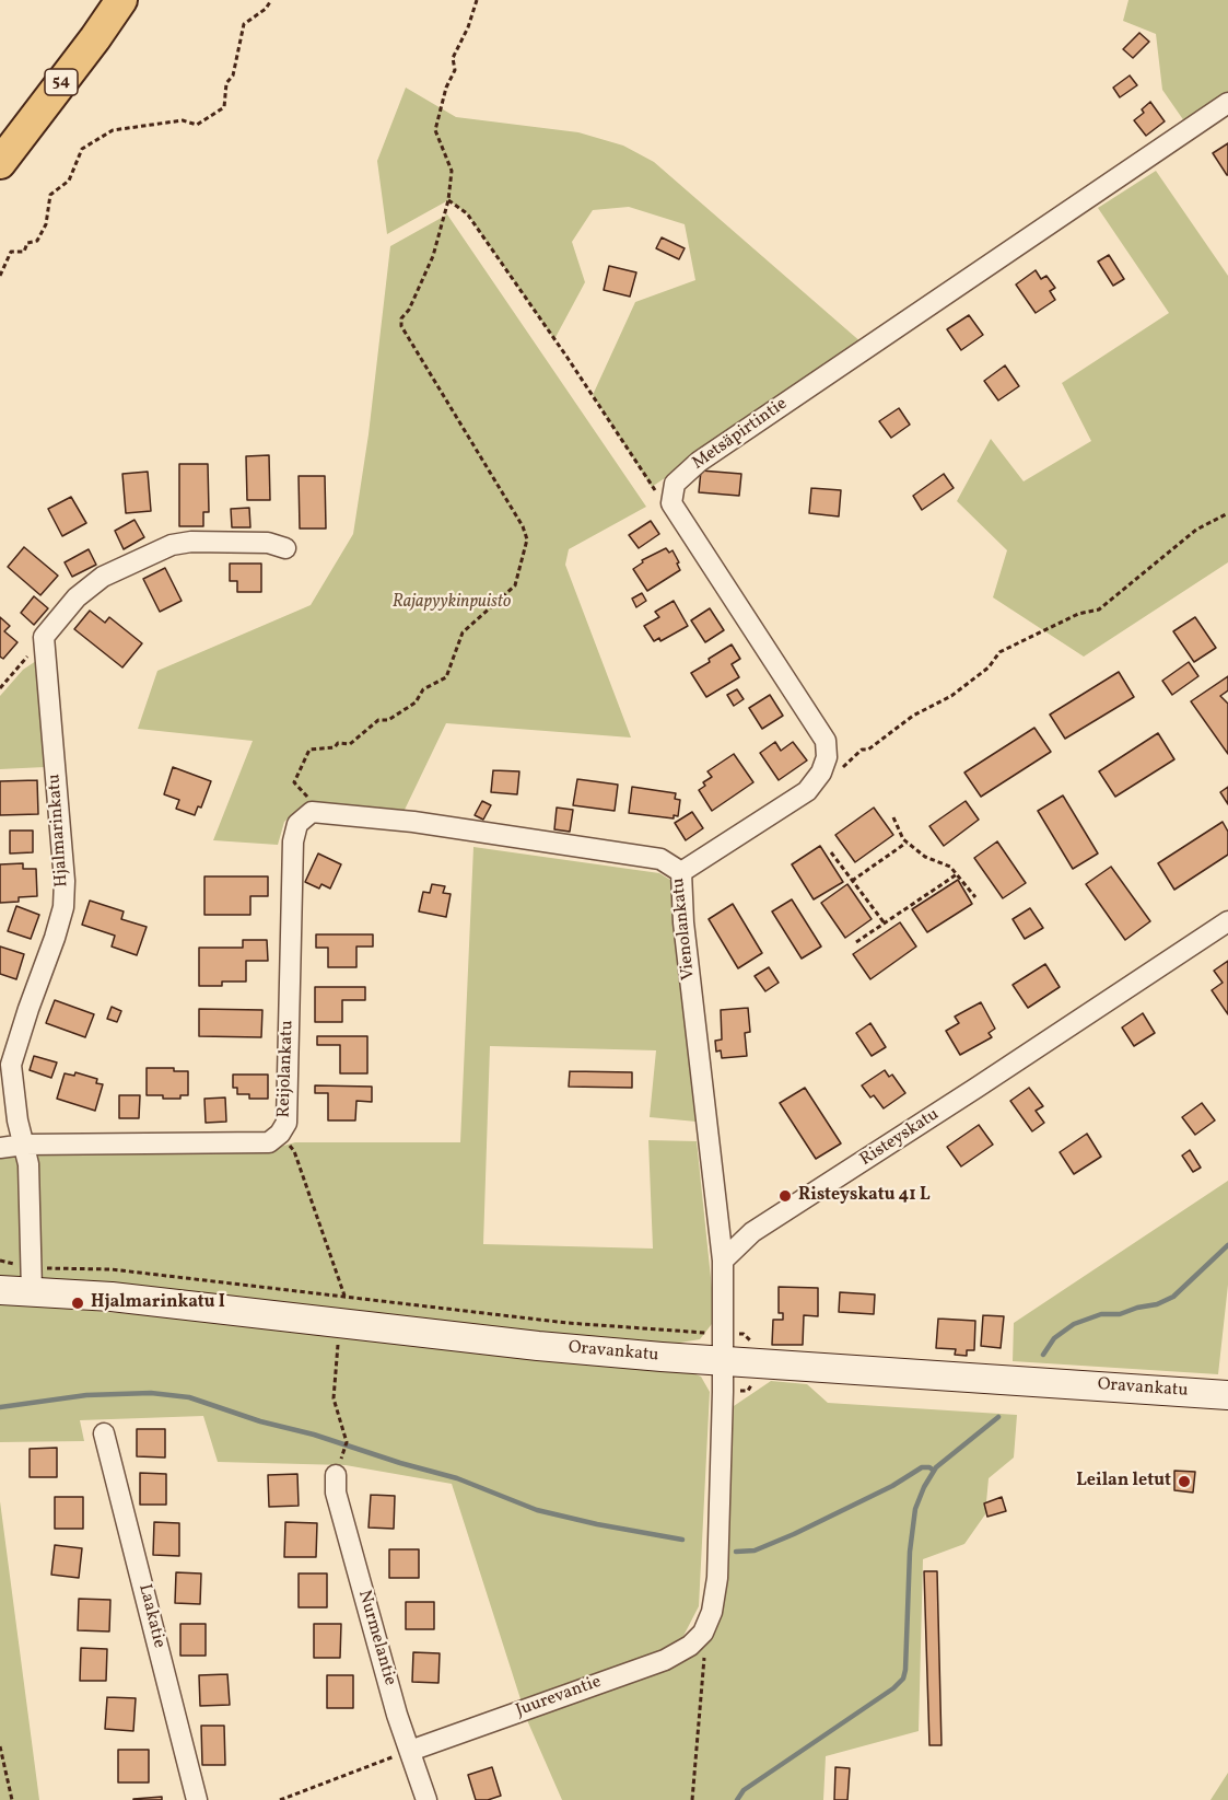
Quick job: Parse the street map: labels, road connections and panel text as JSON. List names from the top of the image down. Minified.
{"streets":{"main road":["54"],"street":["Metsäpirtintie","Hjalmarinkatu","Vienolankatu","Reijolankatu","Risteyskatu","Oravankatu","Laakatie","Nurmelantie","Juurevantie"]},"crossings":[["Hjalmarinkatu","Reijolankatu"],["Hjalmarinkatu","Oravankatu"],["Vienolankatu","Reijolankatu"],["Vienolankatu","Risteyskatu"],["Nurmelantie","Juurevantie"]],"parks":["Rajapyykinpuisto"],"places":["Risteyskatu 41 L","Hjalmarinkatu I","Leilan letut"]}
